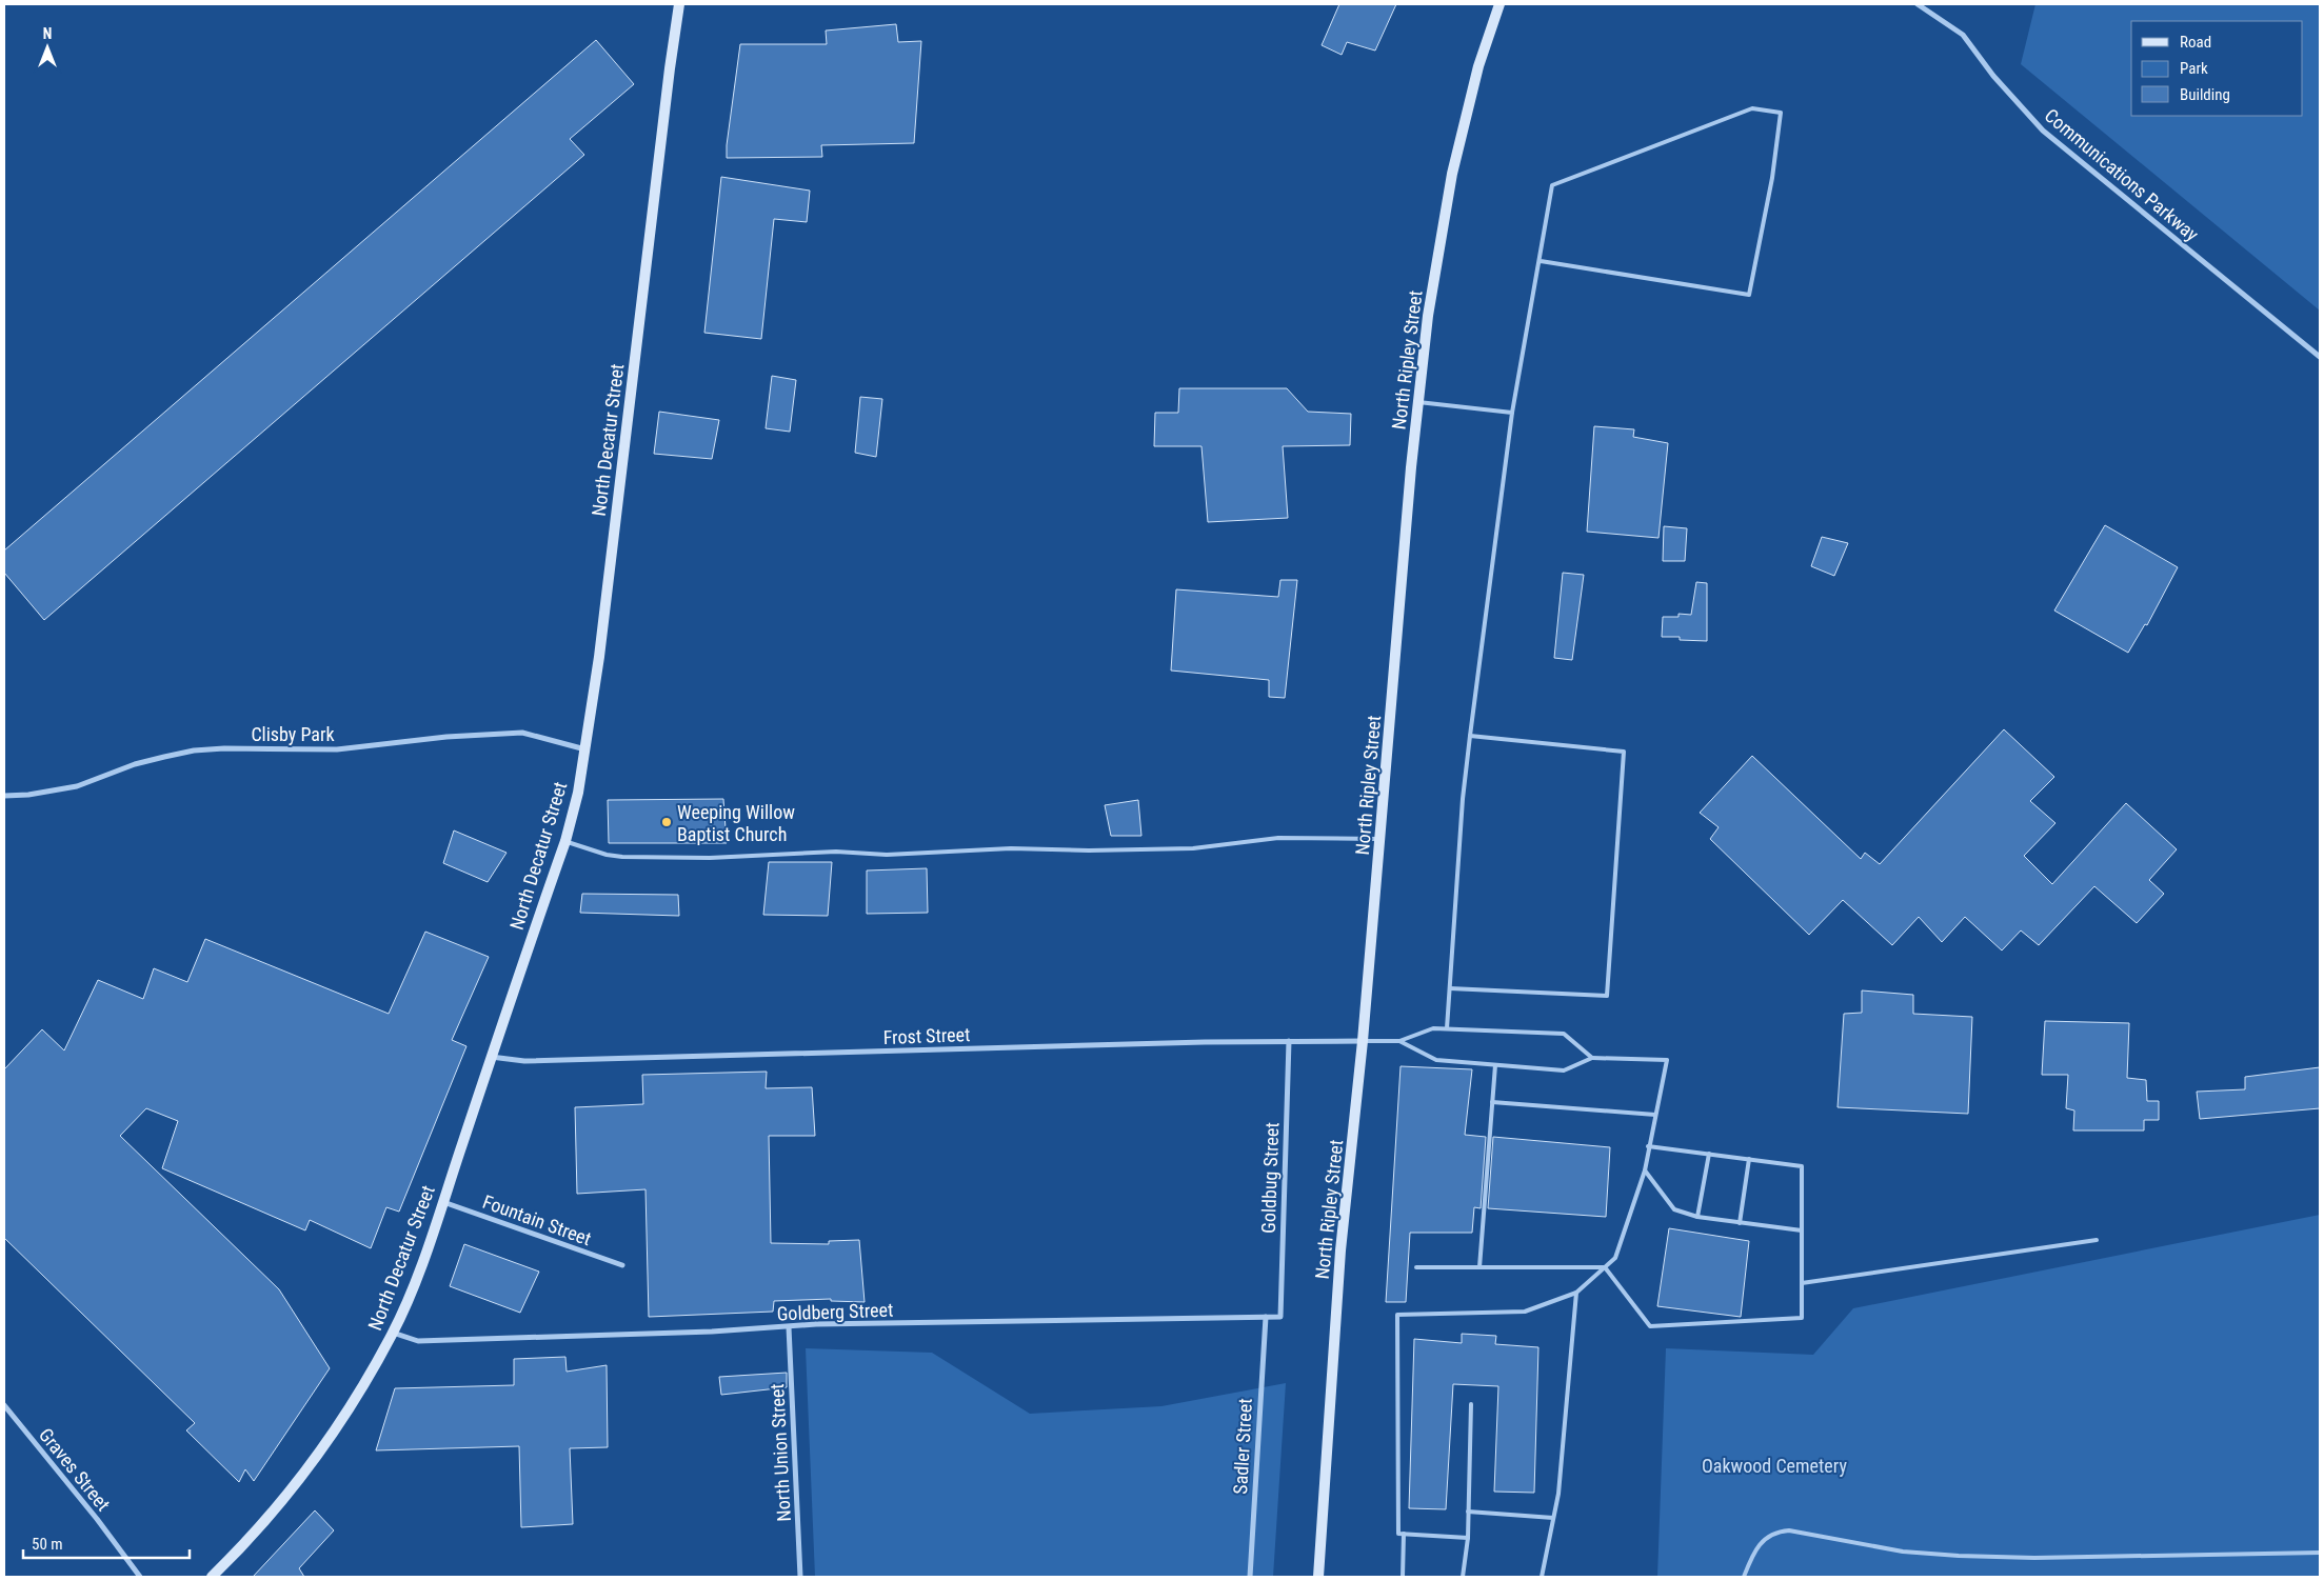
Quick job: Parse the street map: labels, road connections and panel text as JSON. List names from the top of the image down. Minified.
{"streets":{"street":["Communications Parkway","North Ripley Street","North Decatur Street","Clisby Park","Frost Street","Goldbug Street","Fountain Street","Goldberg Street","Sadler Street","North Union Street","Graves Street"]},"crossings":[["North Ripley Street","Frost Street"],["North Decatur Street","Clisby Park"],["North Decatur Street","Frost Street"],["North Decatur Street","Fountain Street"],["North Decatur Street","Goldberg Street"],["Frost Street","Goldbug Street"],["Goldbug Street","Goldberg Street"],["Goldberg Street","Sadler Street"],["Goldberg Street","North Union Street"]],"parks":["Oakwood Cemetery"],"places":["Weeping Willow Baptist Church"],"legend":["Road","Park","Building"],"scale_bar":"50 m","north":"top"}
